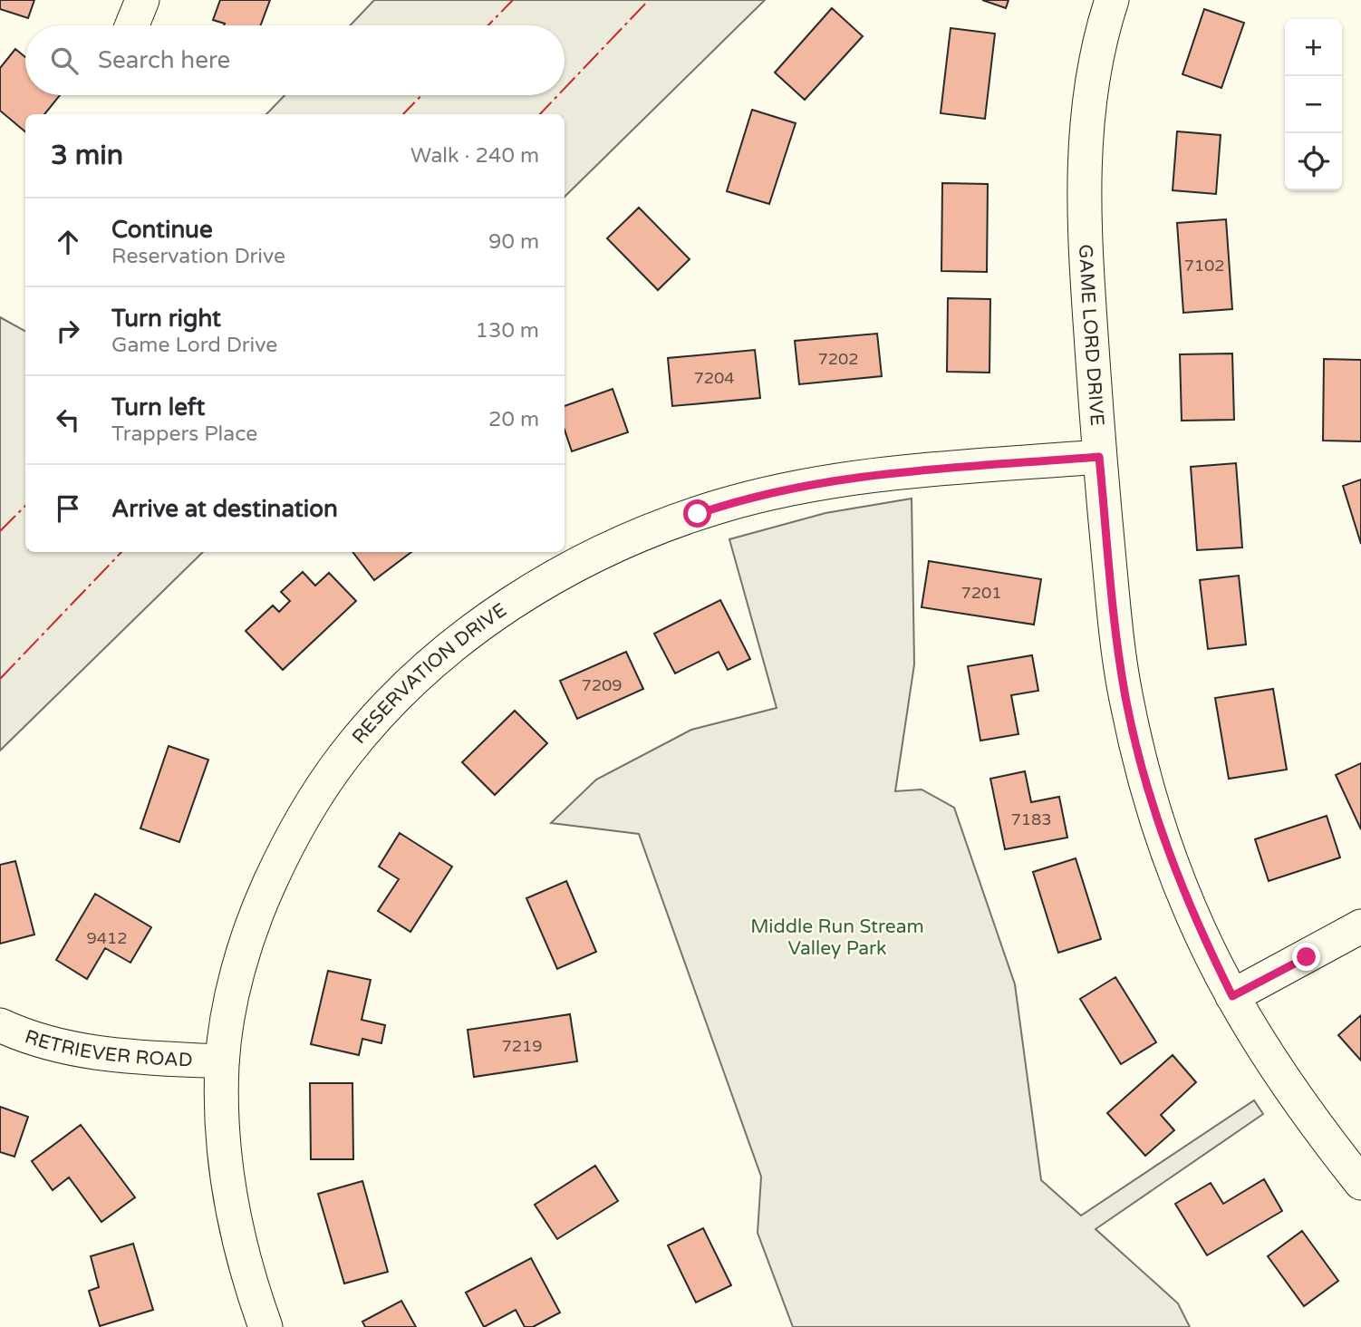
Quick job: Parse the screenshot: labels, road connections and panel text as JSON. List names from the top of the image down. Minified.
{"streets":{"street":["GAME LORD DRIVE","RESERVATION DRIVE","RETRIEVER ROAD"]},"crossings":[["GAME LORD DRIVE","RESERVATION DRIVE"],["RESERVATION DRIVE","RETRIEVER ROAD"]],"parks":["Middle Run Stream Valley Park"],"house_numbers":["7102","7202","7204","7201","7209","7183","9412","7219"],"page":{"map_buttons":["+","−"],"search":"Search here","heading":["3 min","Walk · 240 m"],"list":[["Continue","Reservation Drive","90 m"],["Turn right","Game Lord Drive","130 m"],["Turn left","Trappers Place","20 m"],"Arrive at destination"]}}
